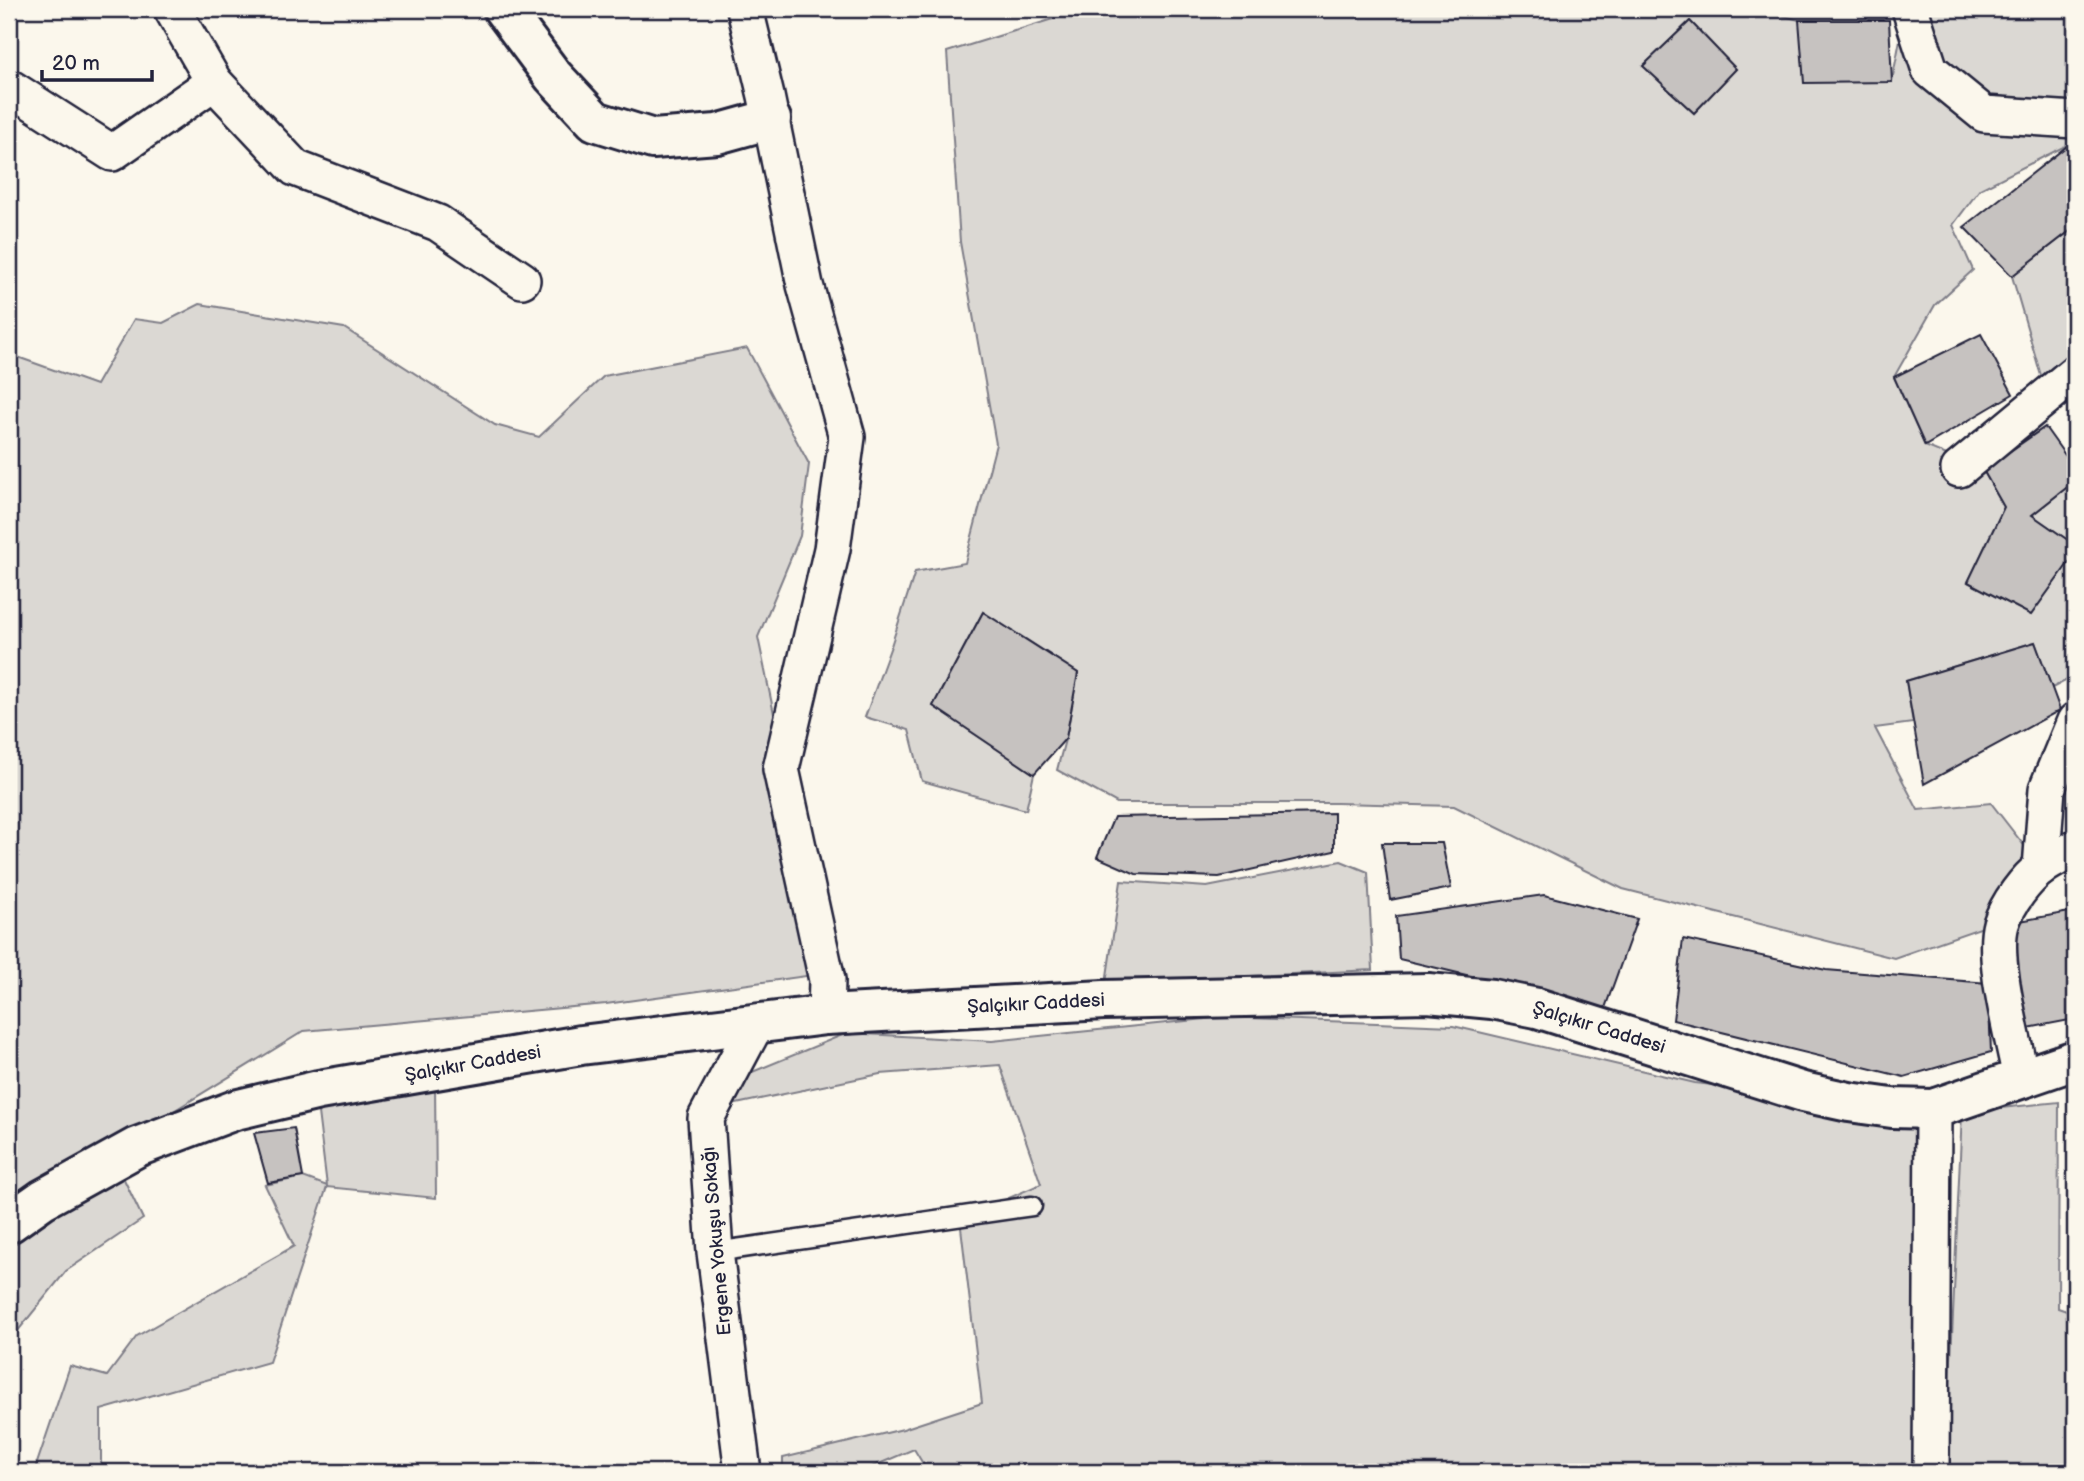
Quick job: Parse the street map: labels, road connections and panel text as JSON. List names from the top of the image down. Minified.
{"streets":{"main road":["Şalçıkır Caddesi"],"street":["Ergene Yokuşu Sokağı"]},"crossings":[["Şalçıkır Caddesi","Ergene Yokuşu Sokağı"]],"scale_bar":"20 m"}
